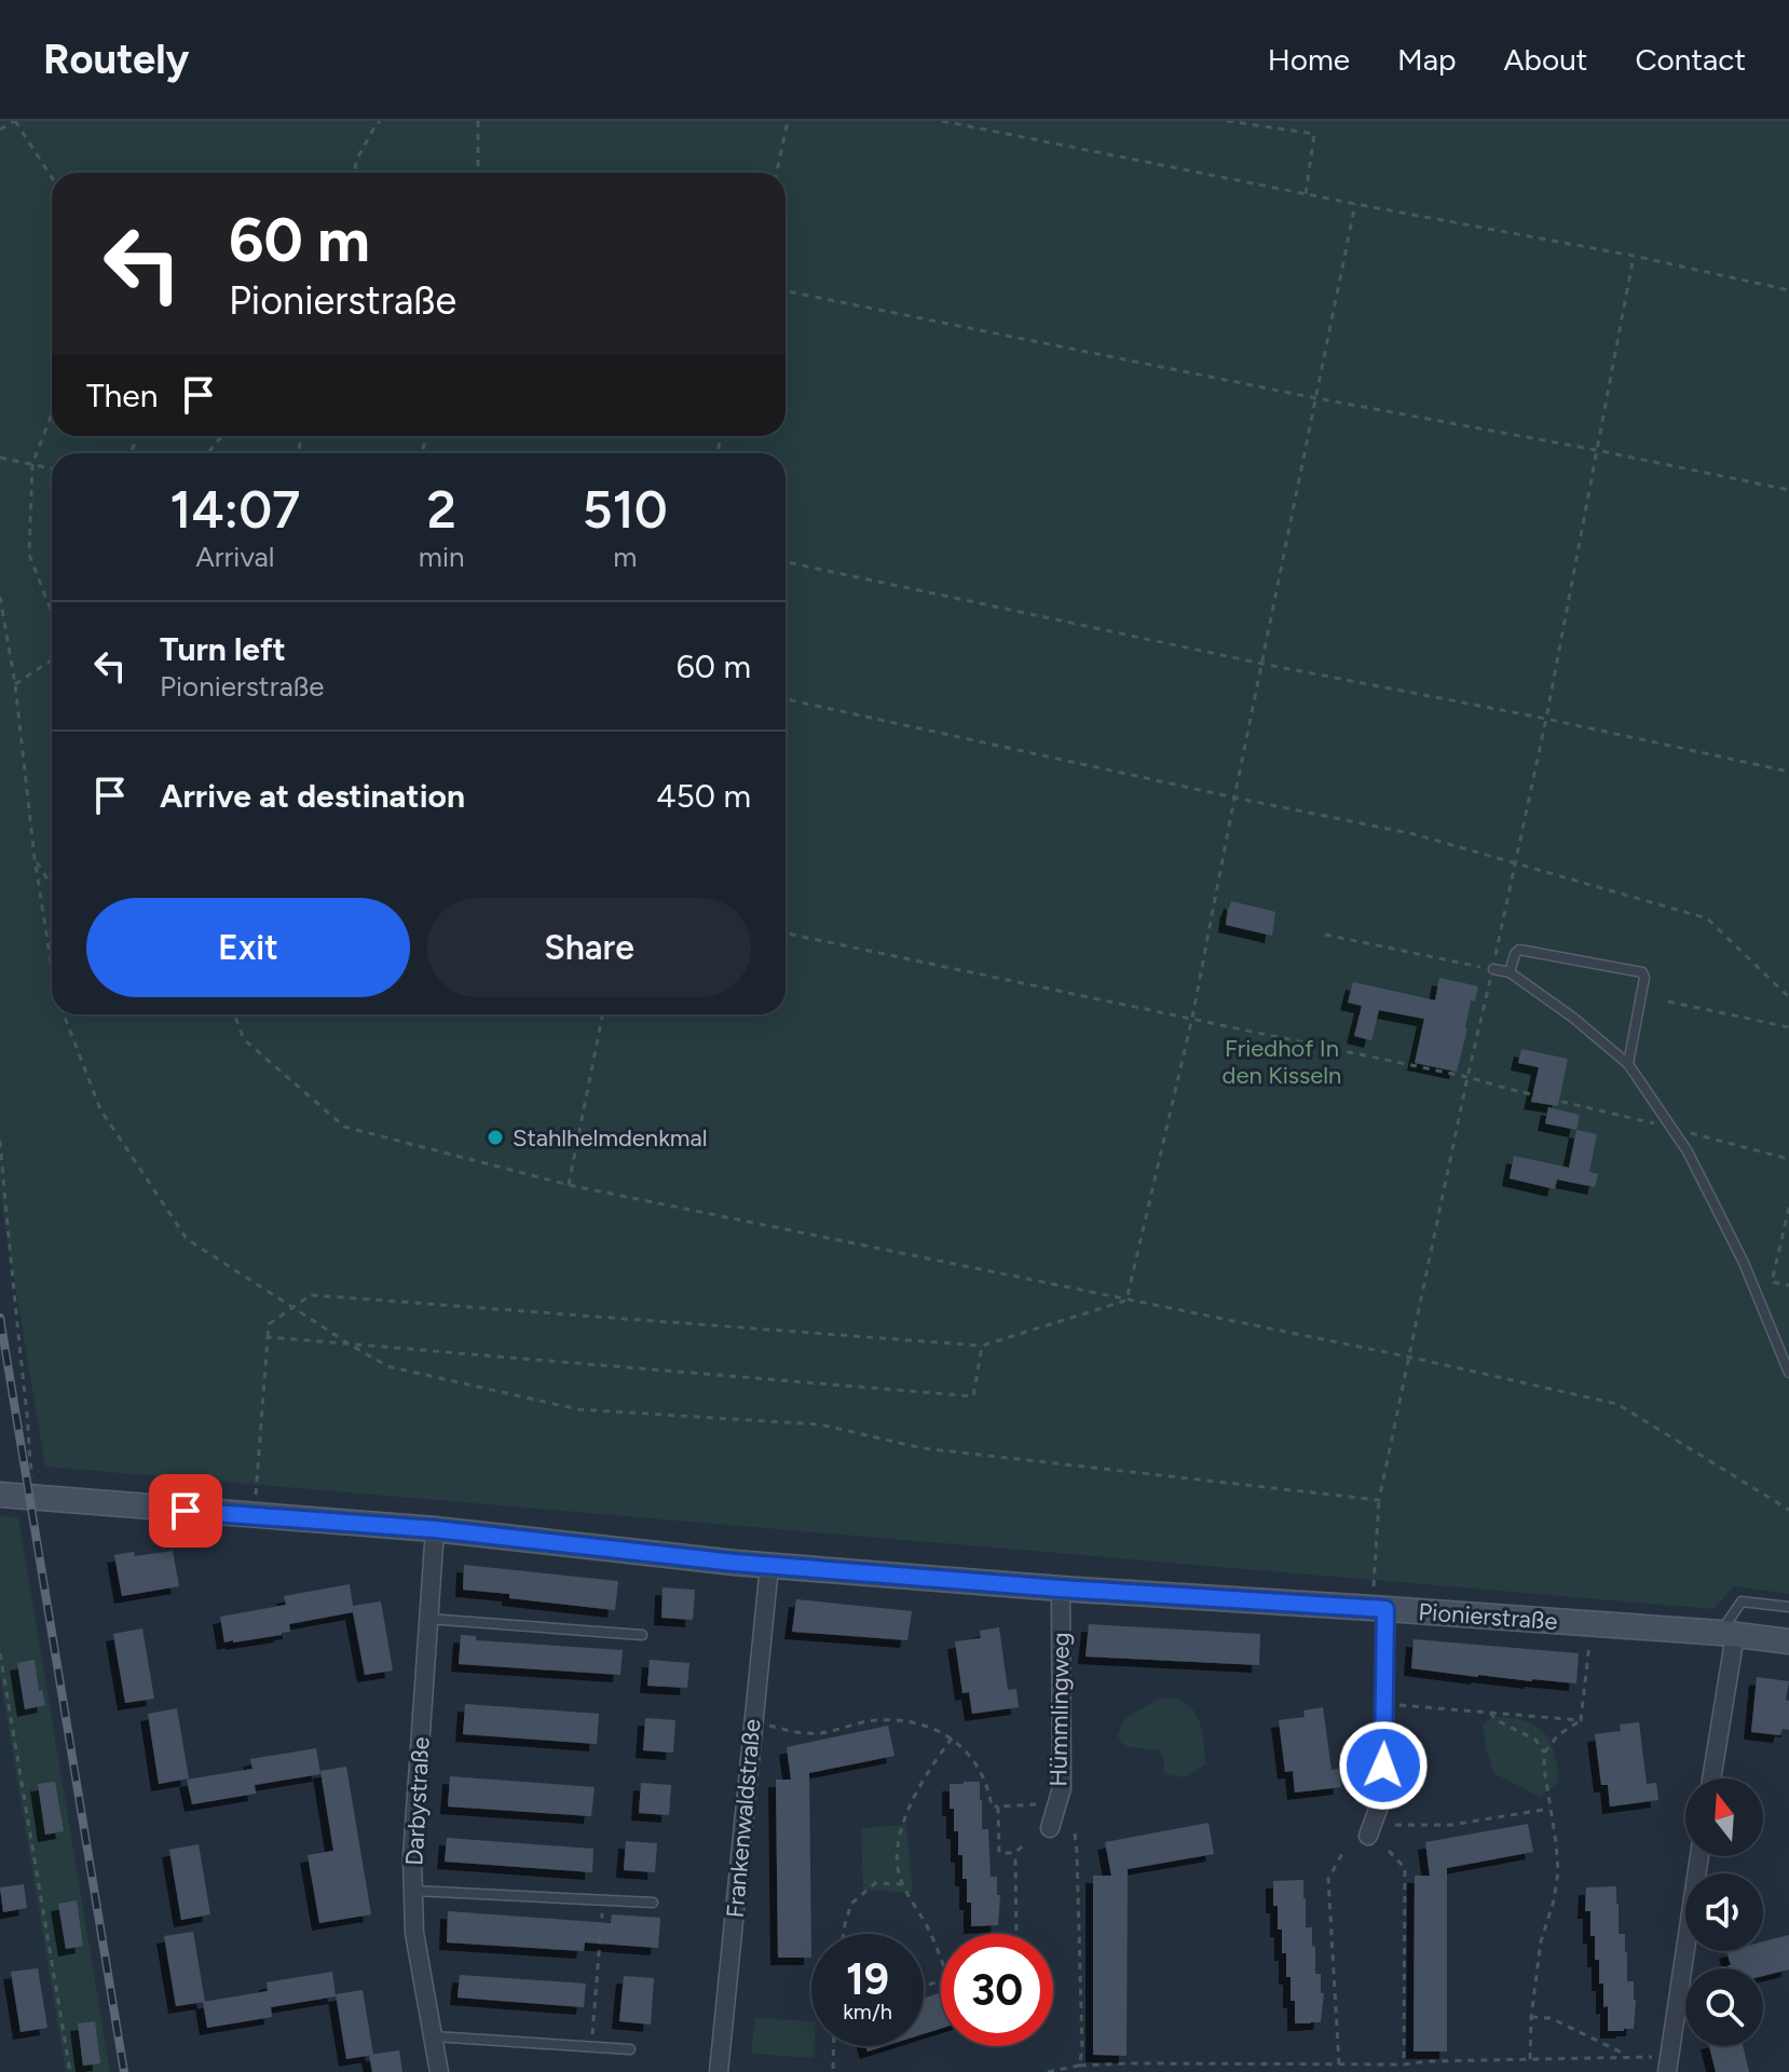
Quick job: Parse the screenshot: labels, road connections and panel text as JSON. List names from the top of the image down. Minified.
{"streets":{"street":["Pionierstraße","Hümmlingweg","Darbystraße","Frankenwaldstraße"]},"crossings":[["Pionierstraße","Hümmlingweg"],["Pionierstraße","Darbystraße"],["Pionierstraße","Frankenwaldstraße"]],"parks":["Friedhof In den Kisseln"],"places":["Stahlhelmdenkmal"],"north":"top","page":{"header":"Routely","nav":["Home","Map","About","Contact"],"turn":["60 m","Pionierstraße"],"then":"Then","eta":["14:07","Arrival","2","min","510","m"],"list":[{"name":"Turn left","note":"Pionierstraße","value":"60 m"},{"name":"Arrive at destination","value":"450 m"}],"buttons":["Exit","Share"],"speed":"19 km/h","limit":"30"}}
